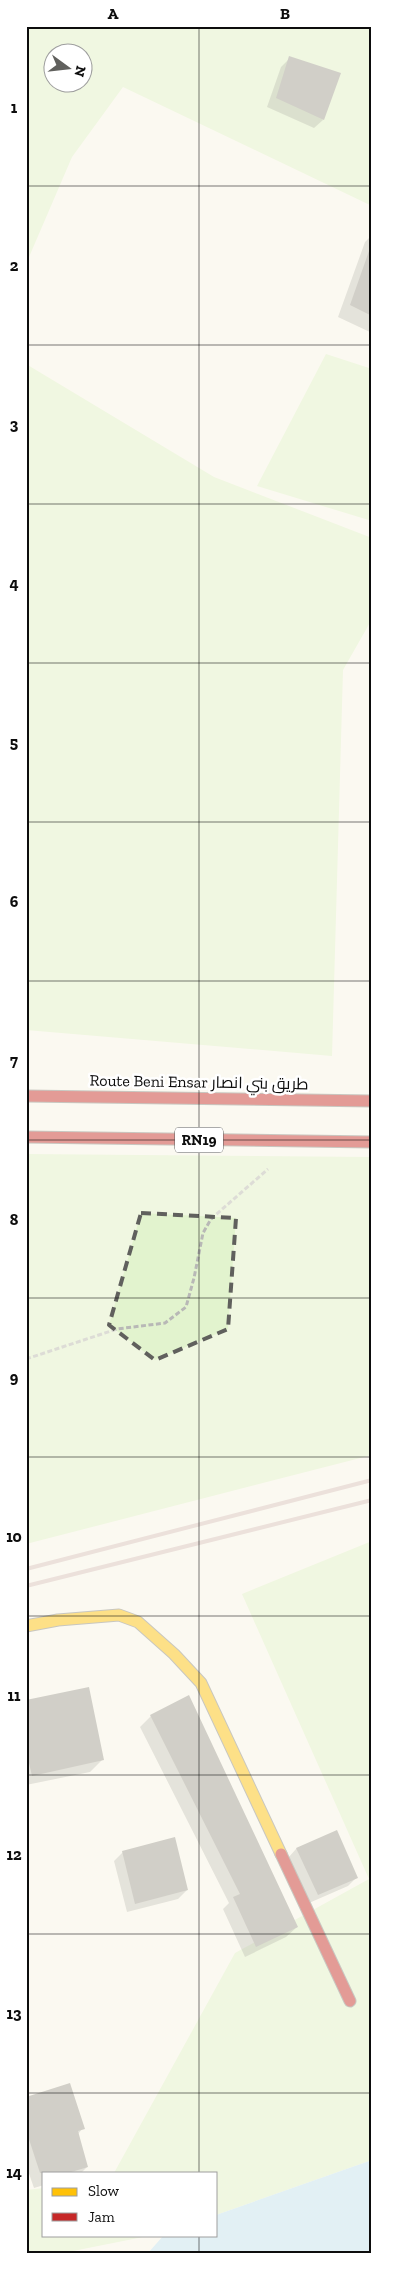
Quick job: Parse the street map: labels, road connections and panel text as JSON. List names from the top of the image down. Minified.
{"streets":{"main road":["Route Beni Ensar طريق بني انصار","RN19"]},"legend":["Slow","Jam"],"north":"right","grid":{"columns":["A","B"],"rows":["1","2","3","4","5","6","7","8","9","10","11","12","13","14"]}}
